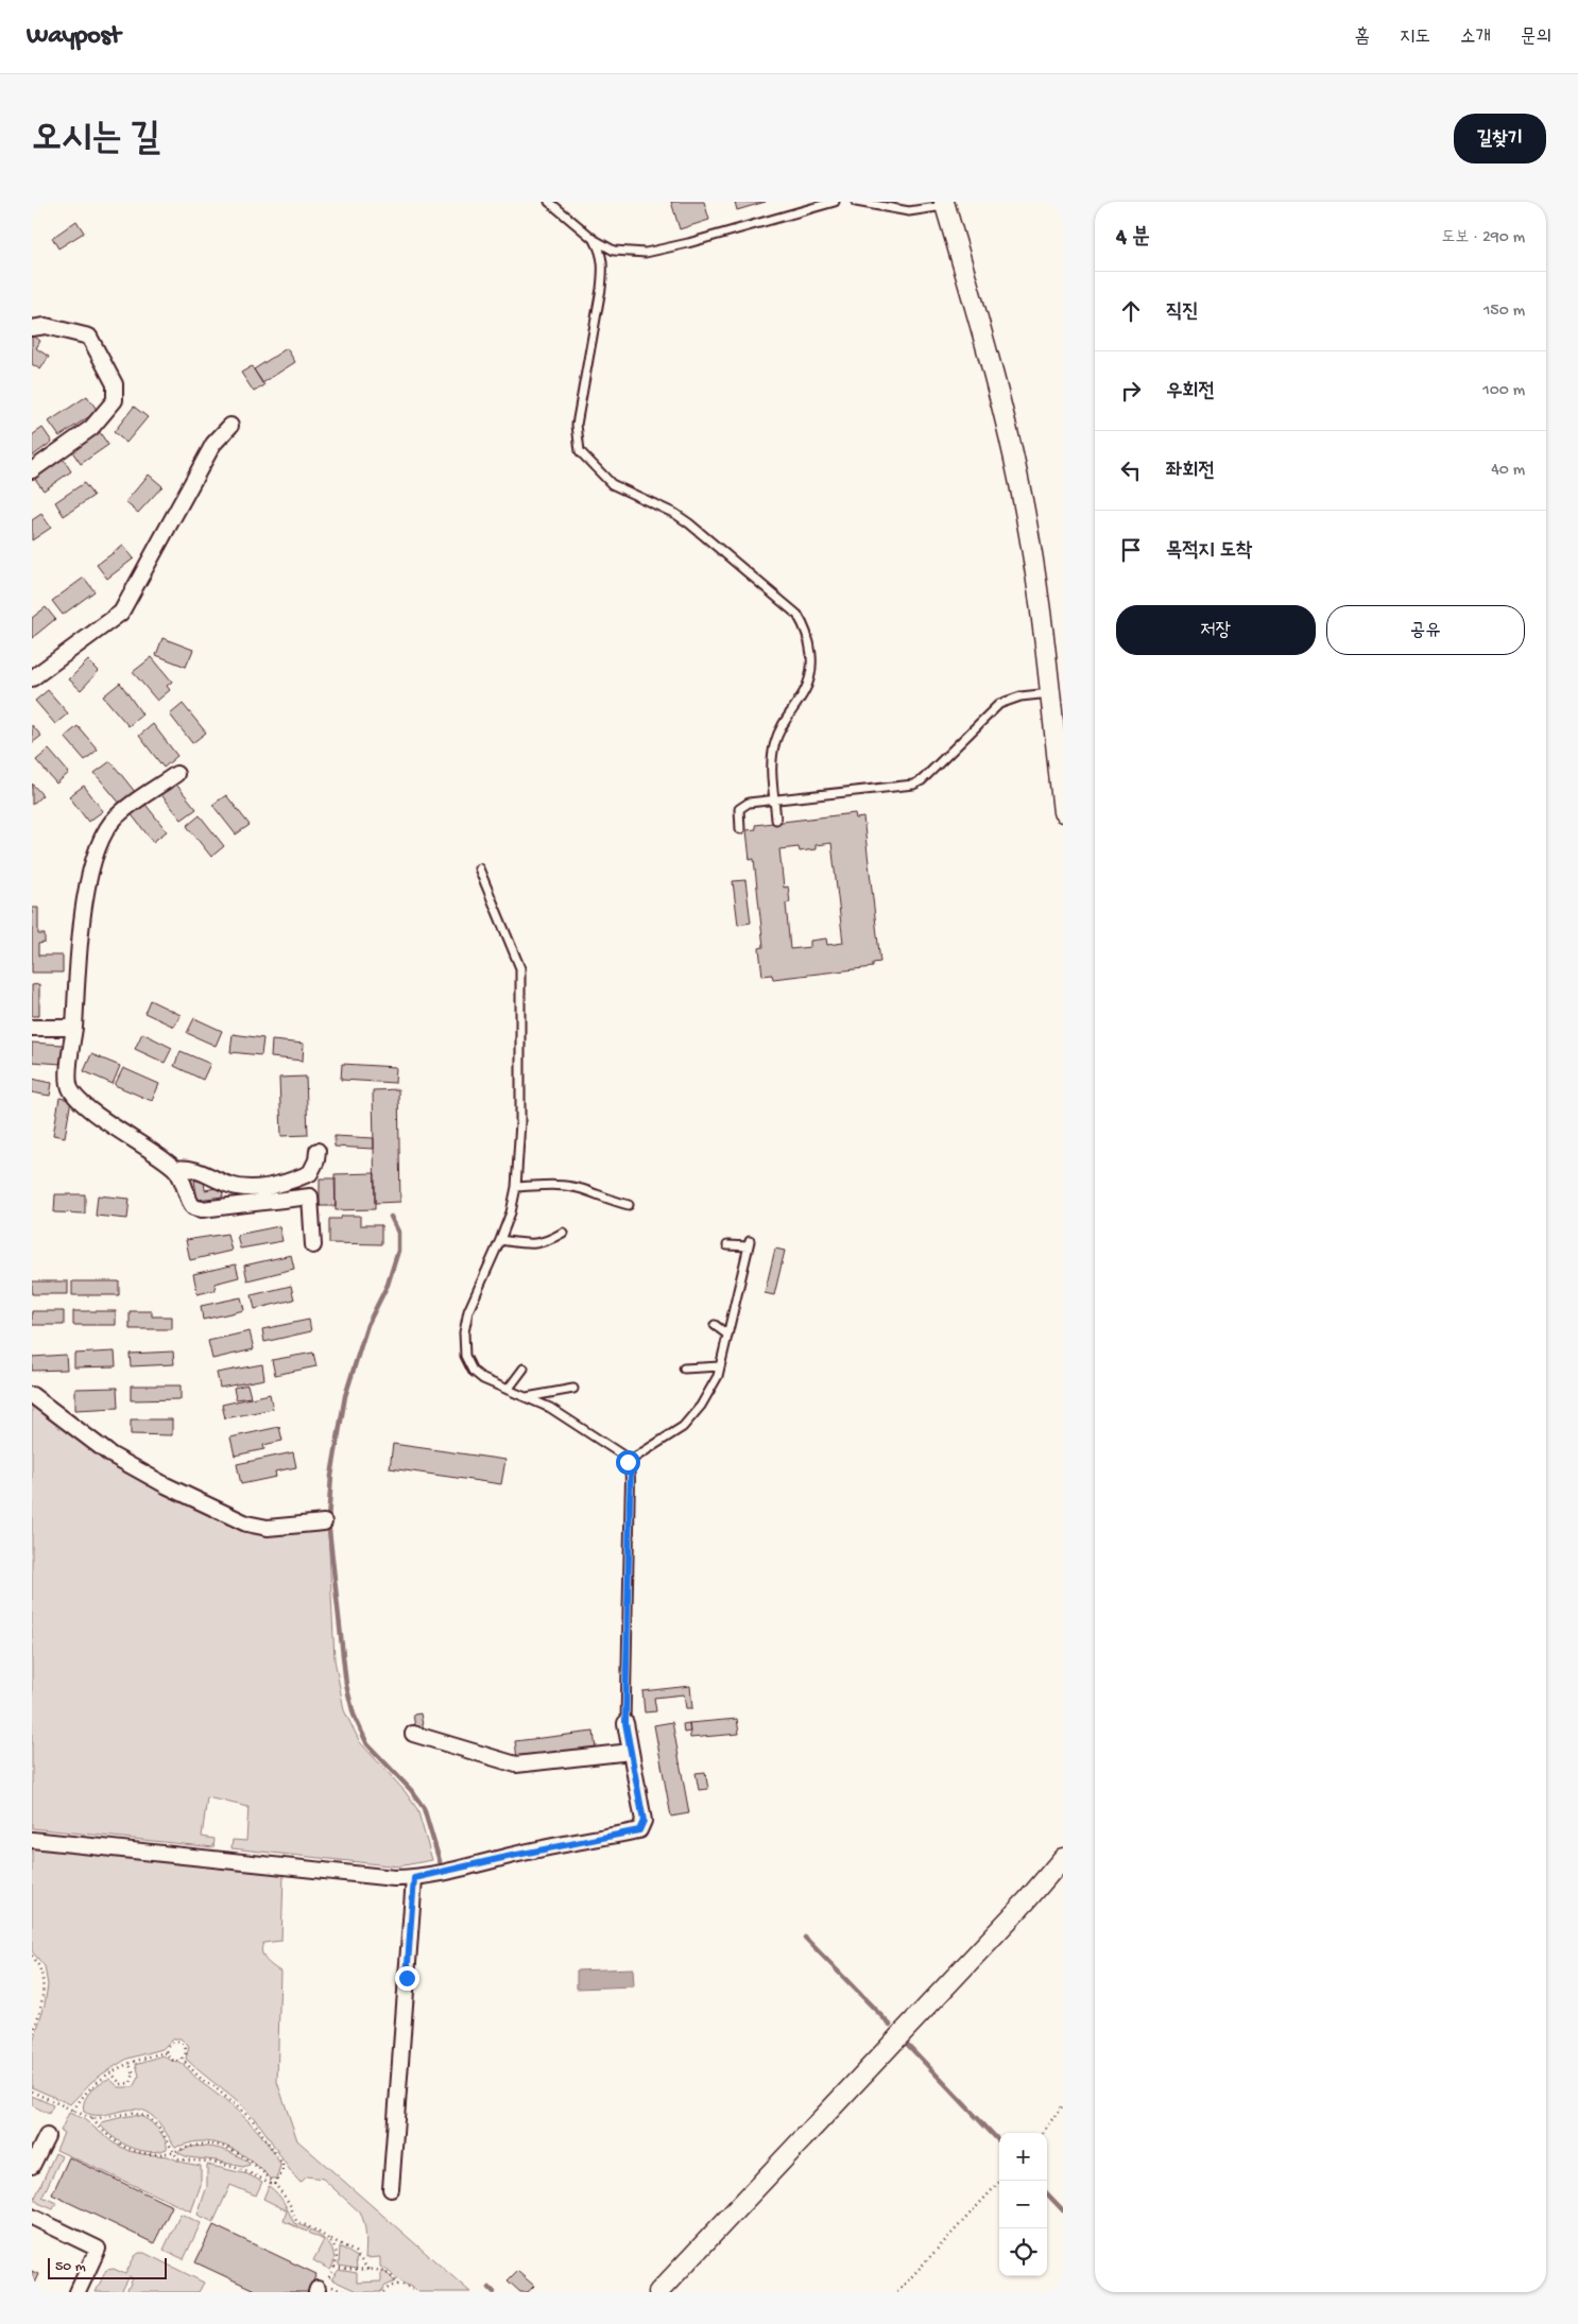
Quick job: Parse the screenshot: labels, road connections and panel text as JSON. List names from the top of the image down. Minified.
{"scale_bar":"50 m","page":{"header":"Waypost","nav":["홈","지도","소개","문의"],"title":"오시는 길","buttons":["길찾기",["저장","공유"]],"heading":["4 분","도보 · 290 m"],"list":[["직진","150 m"],["우회전","100 m"],["좌회전","40 m"],"목적지 도착"],"map_buttons":["+","−"],"scale":"50 m"}}
